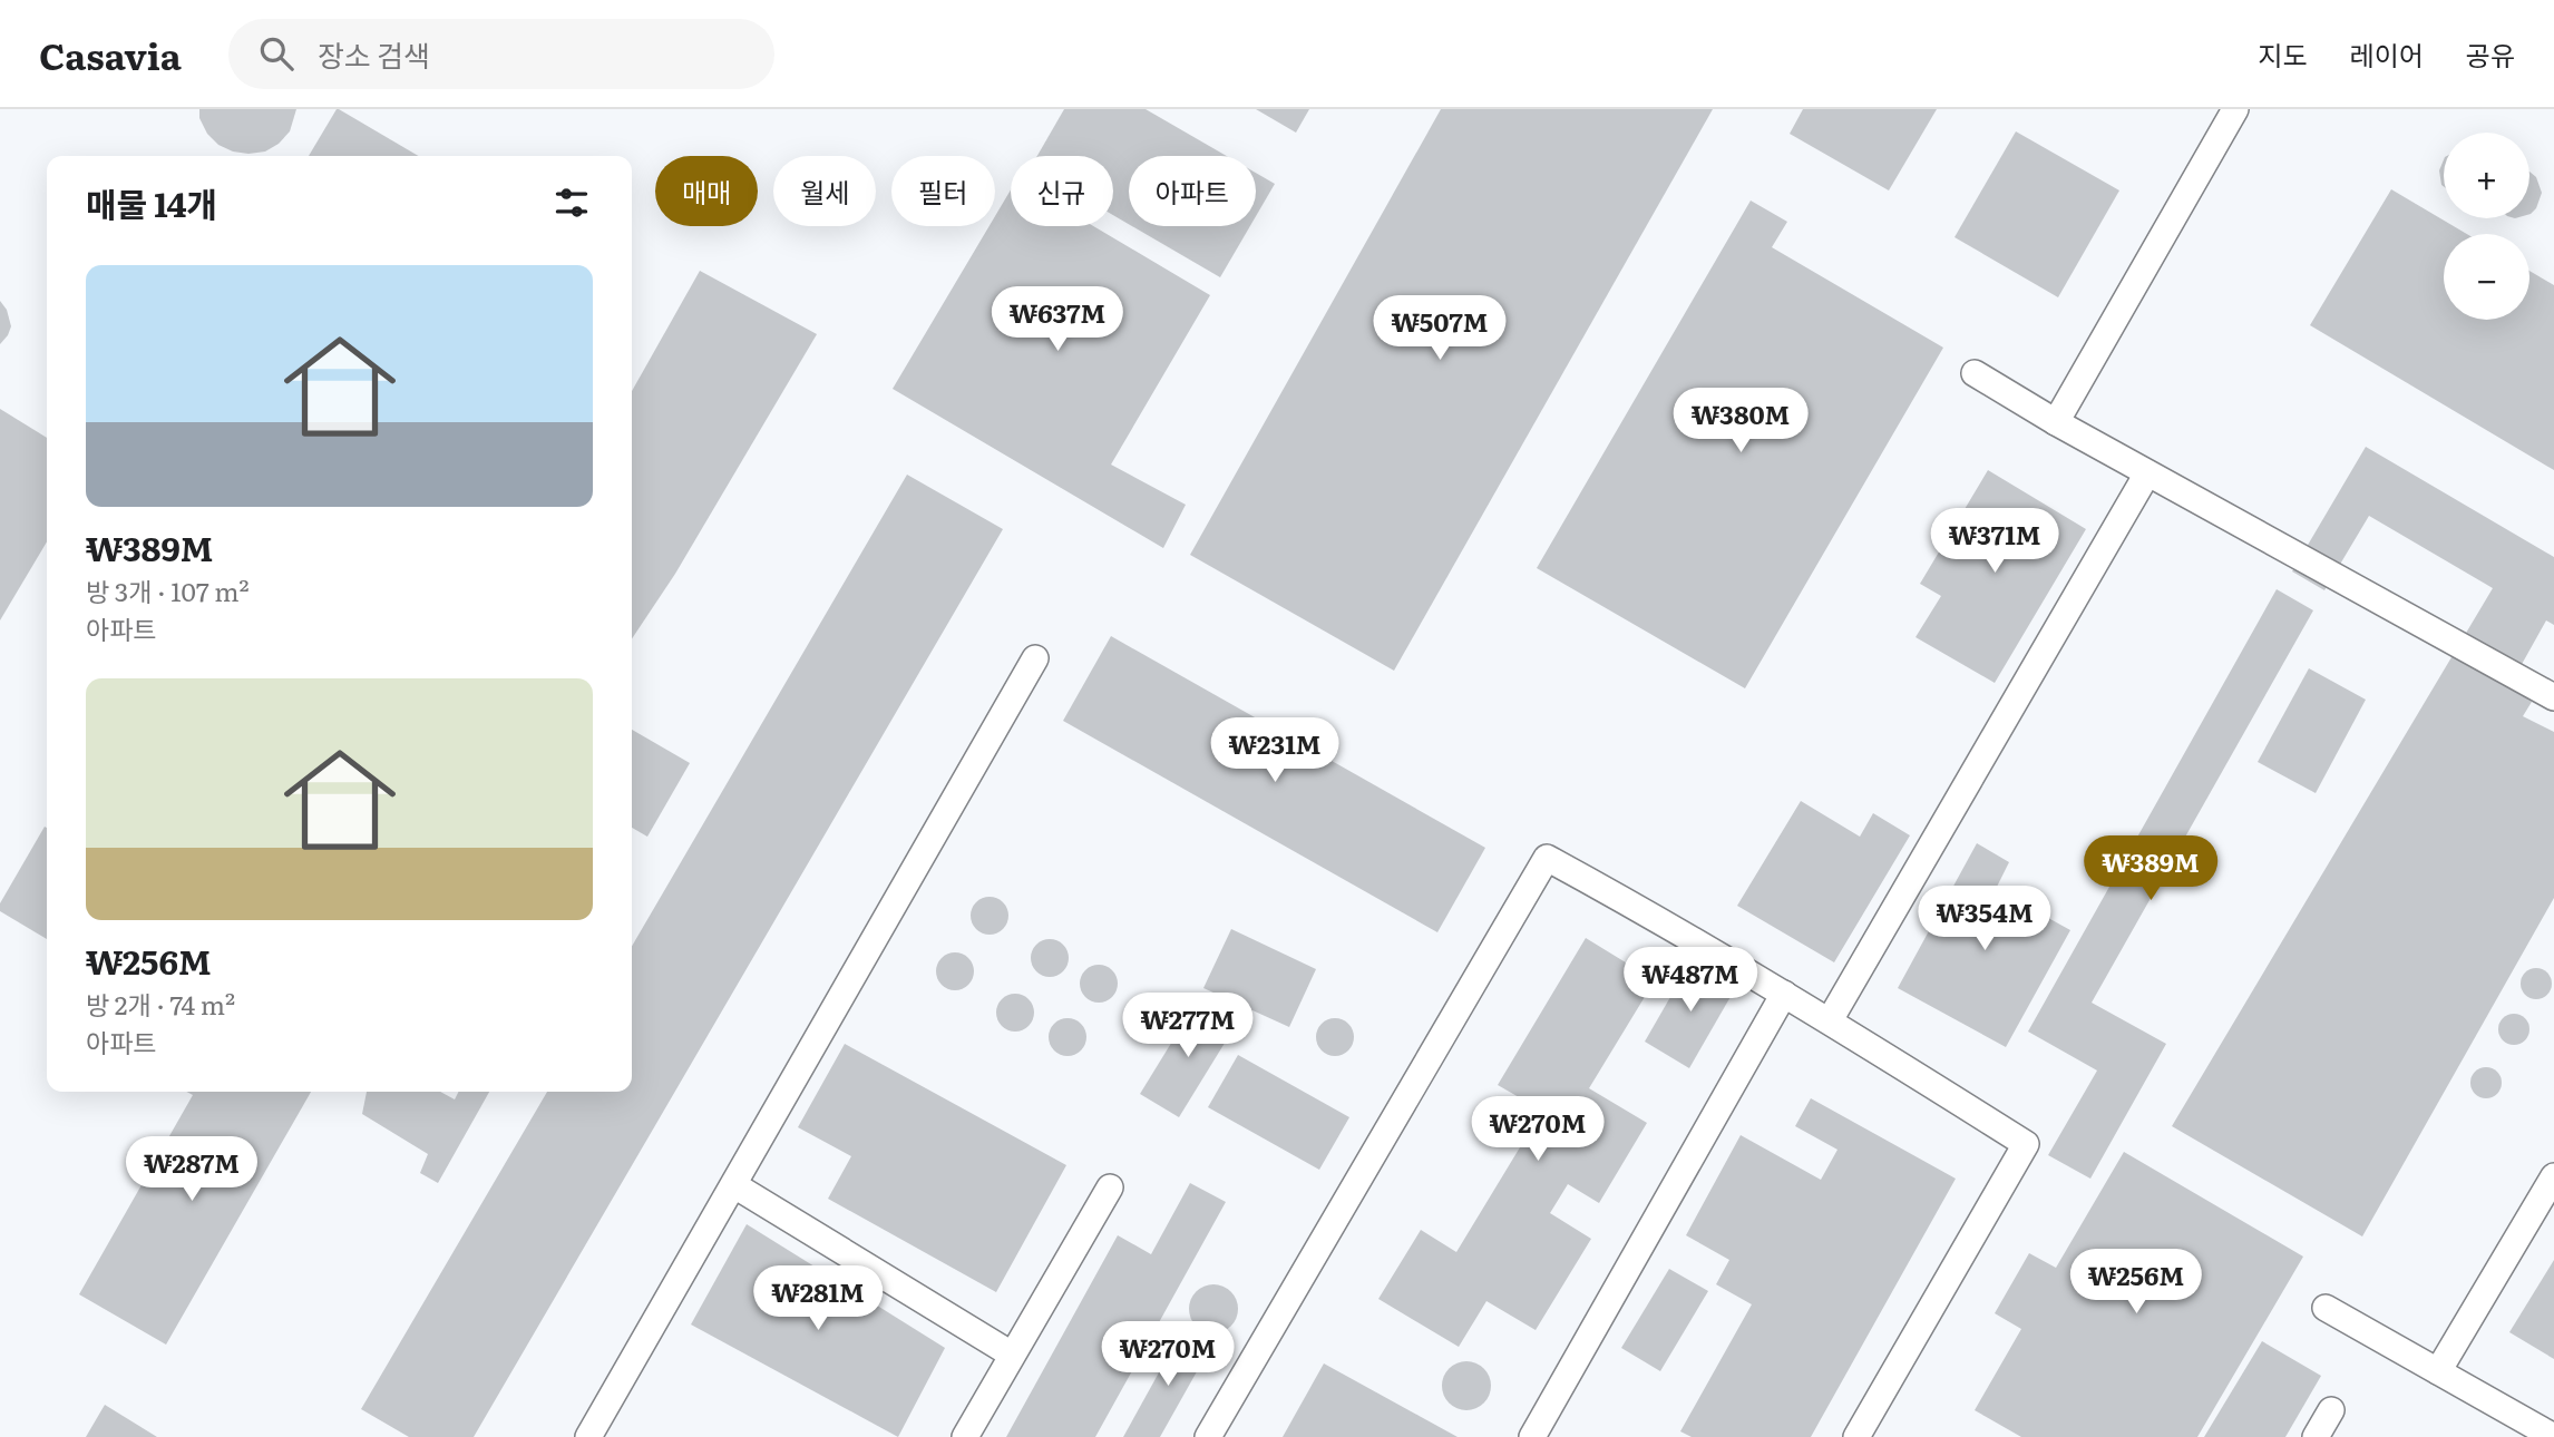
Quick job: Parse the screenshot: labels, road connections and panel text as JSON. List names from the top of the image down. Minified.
{"page":{"header":"Casavia","search":"장소 검색","nav":["지도","레이어","공유"],"map_buttons":["+","−"],"chip":["매매","월세","필터","신규","아파트"],"heading":"매물 14개","list":[{"name":"₩389M","note":"방 3개 · 107 m² · 아파트"},{"name":"₩256M","note":"방 2개 · 74 m² · 아파트"}],"price":["₩637M","₩507M","₩380M","₩371M","₩231M","₩389M","₩354M","₩487M","₩277M","₩270M","₩287M","₩256M","₩281M","₩270M"]}}
